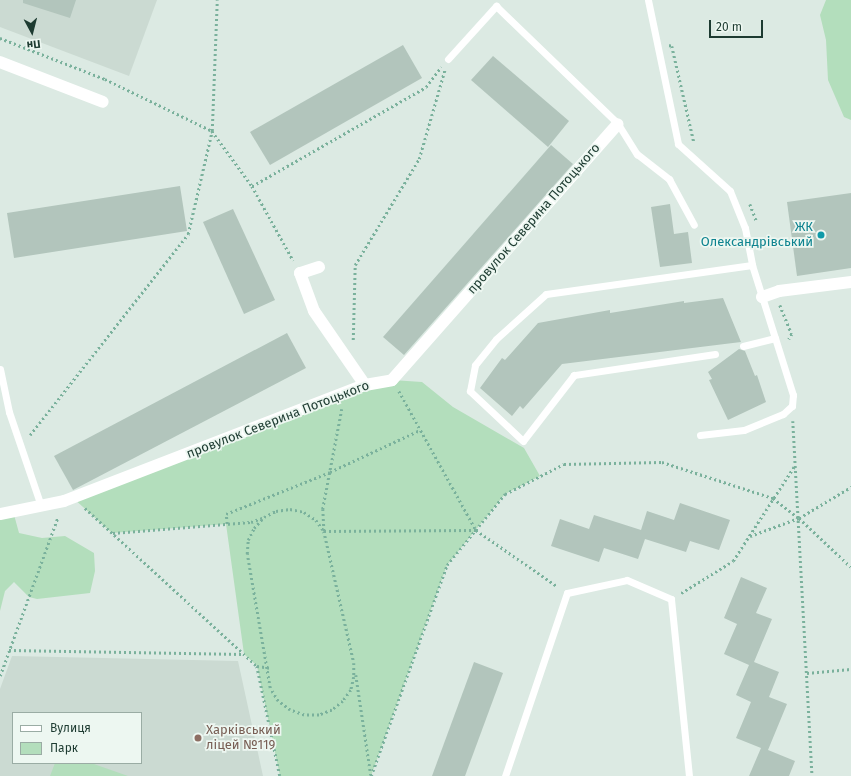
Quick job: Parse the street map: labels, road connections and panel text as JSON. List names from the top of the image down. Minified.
{"streets":{"street":["провулок Северина Потоцького"]},"places":["ЖК Олександрівський","Харківський ліцей №119"],"legend":["Вулиця","Парк"],"scale_bar":"20 m","north":"bottom"}
